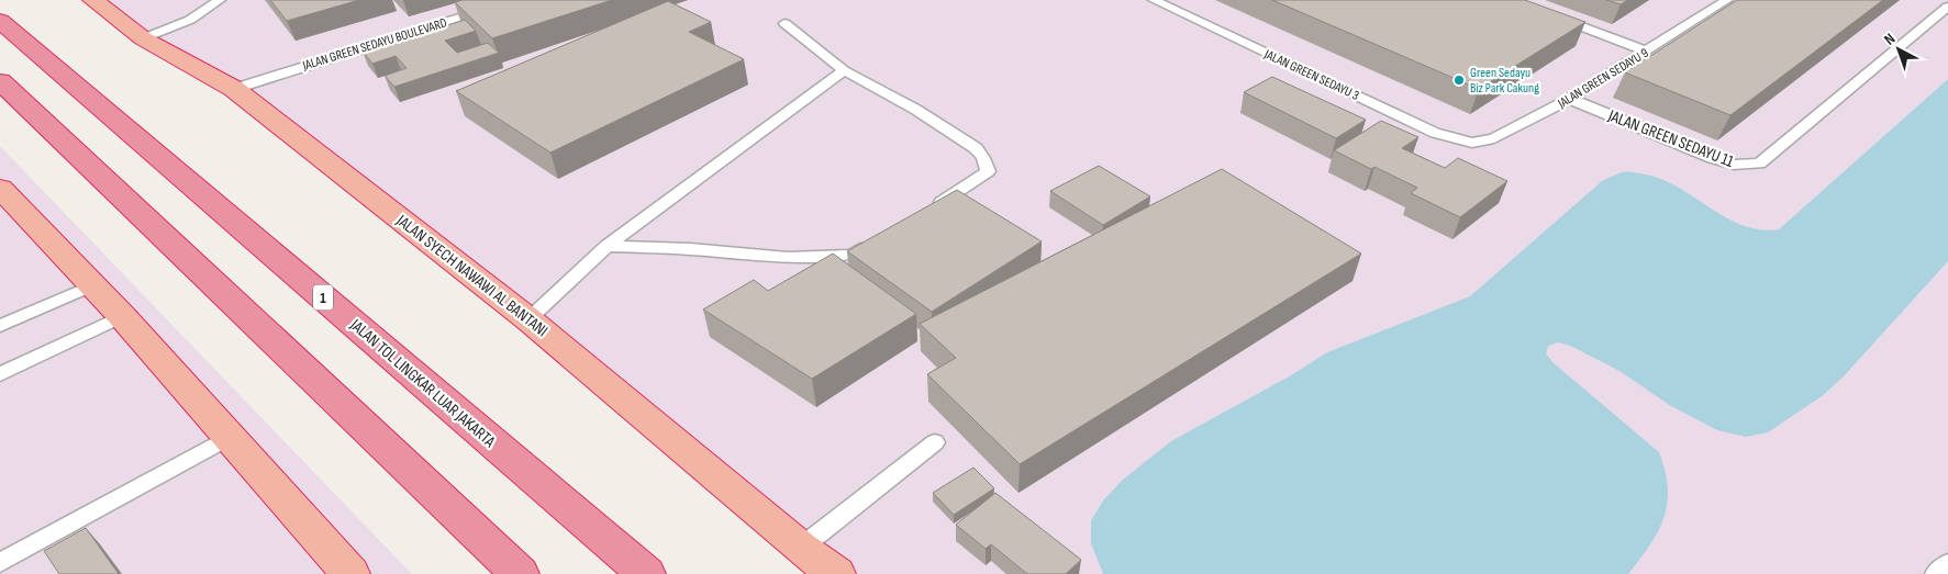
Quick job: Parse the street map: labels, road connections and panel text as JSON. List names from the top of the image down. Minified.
{"streets":{"highway":["JALAN SYECH NAWAWI AL BANTANI","1","JALAN TOL LINGKAR LUAR JAKARTA"],"lane":["JALAN GREEN SEDAYU BOULEVARD","JALAN GREEN SEDAYU 3","JALAN GREEN SEDAYU 9","JALAN GREEN SEDAYU 11"]},"crossings":[["JALAN GREEN SEDAYU BOULEVARD","JALAN SYECH NAWAWI AL BANTANI"],["JALAN GREEN SEDAYU 3","JALAN GREEN SEDAYU 9"],["JALAN GREEN SEDAYU 9","JALAN GREEN SEDAYU 11"]],"places":["Green Sedayu Biz Park Cakung"],"north":"top left"}
